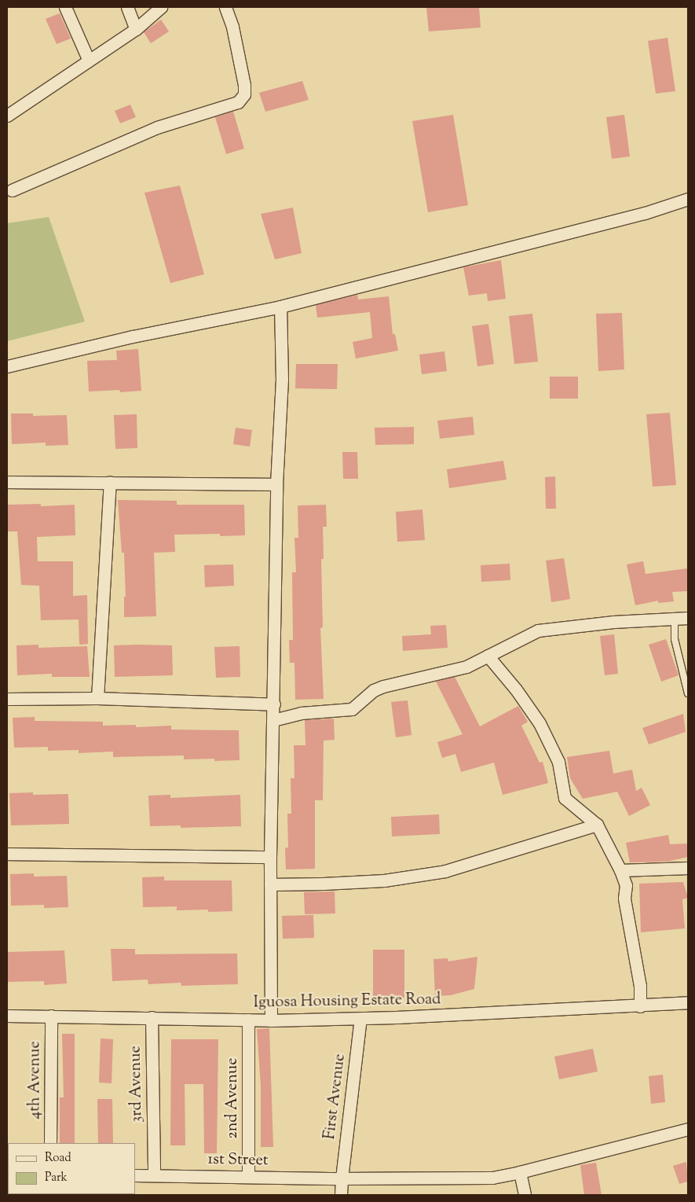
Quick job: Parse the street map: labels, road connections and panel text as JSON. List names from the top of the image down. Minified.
{"streets":{"street":["Iguosa Housing Estate Road","4th Avenue","3rd Avenue","First Avenue","2nd Avenue","1st Street"]},"crossings":[["Iguosa Housing Estate Road","4th Avenue"],["Iguosa Housing Estate Road","3rd Avenue"],["Iguosa Housing Estate Road","First Avenue"],["Iguosa Housing Estate Road","2nd Avenue"],["3rd Avenue","1st Street"],["First Avenue","1st Street"],["2nd Avenue","1st Street"]],"legend":["Road","Park"]}
